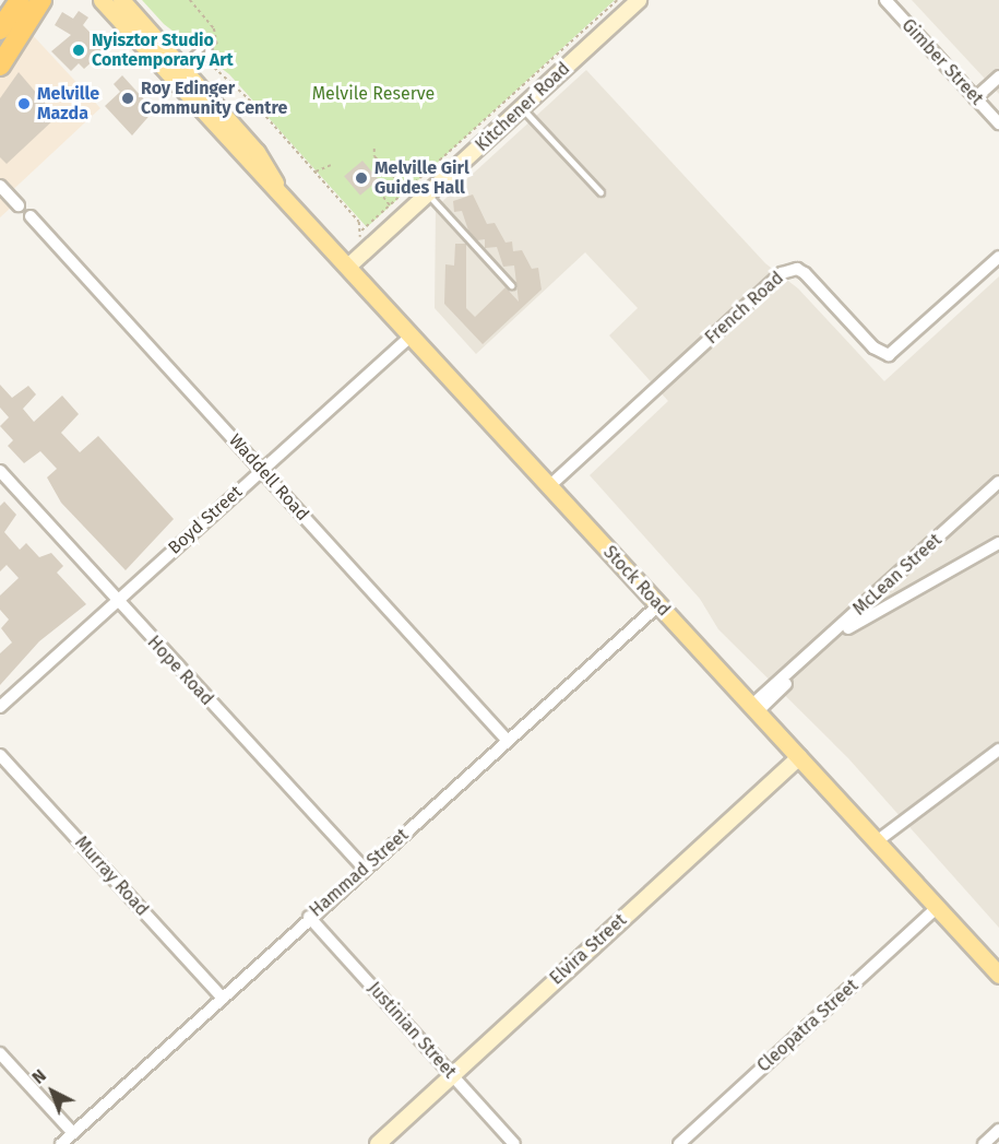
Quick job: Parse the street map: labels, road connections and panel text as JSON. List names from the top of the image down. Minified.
{"streets":{"main road":["Stock Road"],"street":["Gimber Street","Kitchener Road","French Road","Waddell Road","Boyd Street","McLean Street","Hope Road","Hammad Street","Murray Road","Elvira Street","Cleopatra Street","Justinian Street"]},"crossings":[["Kitchener Road","Stock Road"],["French Road","Stock Road"],["Waddell Road","Boyd Street"],["Waddell Road","Hammad Street"],["Boyd Street","Stock Road"],["Boyd Street","Hope Road"],["McLean Street","Stock Road"],["Stock Road","Hammad Street"],["Stock Road","Elvira Street"],["Stock Road","Cleopatra Street"],["Hope Road","Hammad Street"],["Hammad Street","Murray Road"],["Hammad Street","Justinian Street"],["Elvira Street","Justinian Street"]],"parks":["Melvile Reserve"],"places":["Nyisztor Studio Contemporary Art","Roy Edinger Community Centre","Melville Mazda","Melville Girl Guides Hall"],"north":"top left"}
